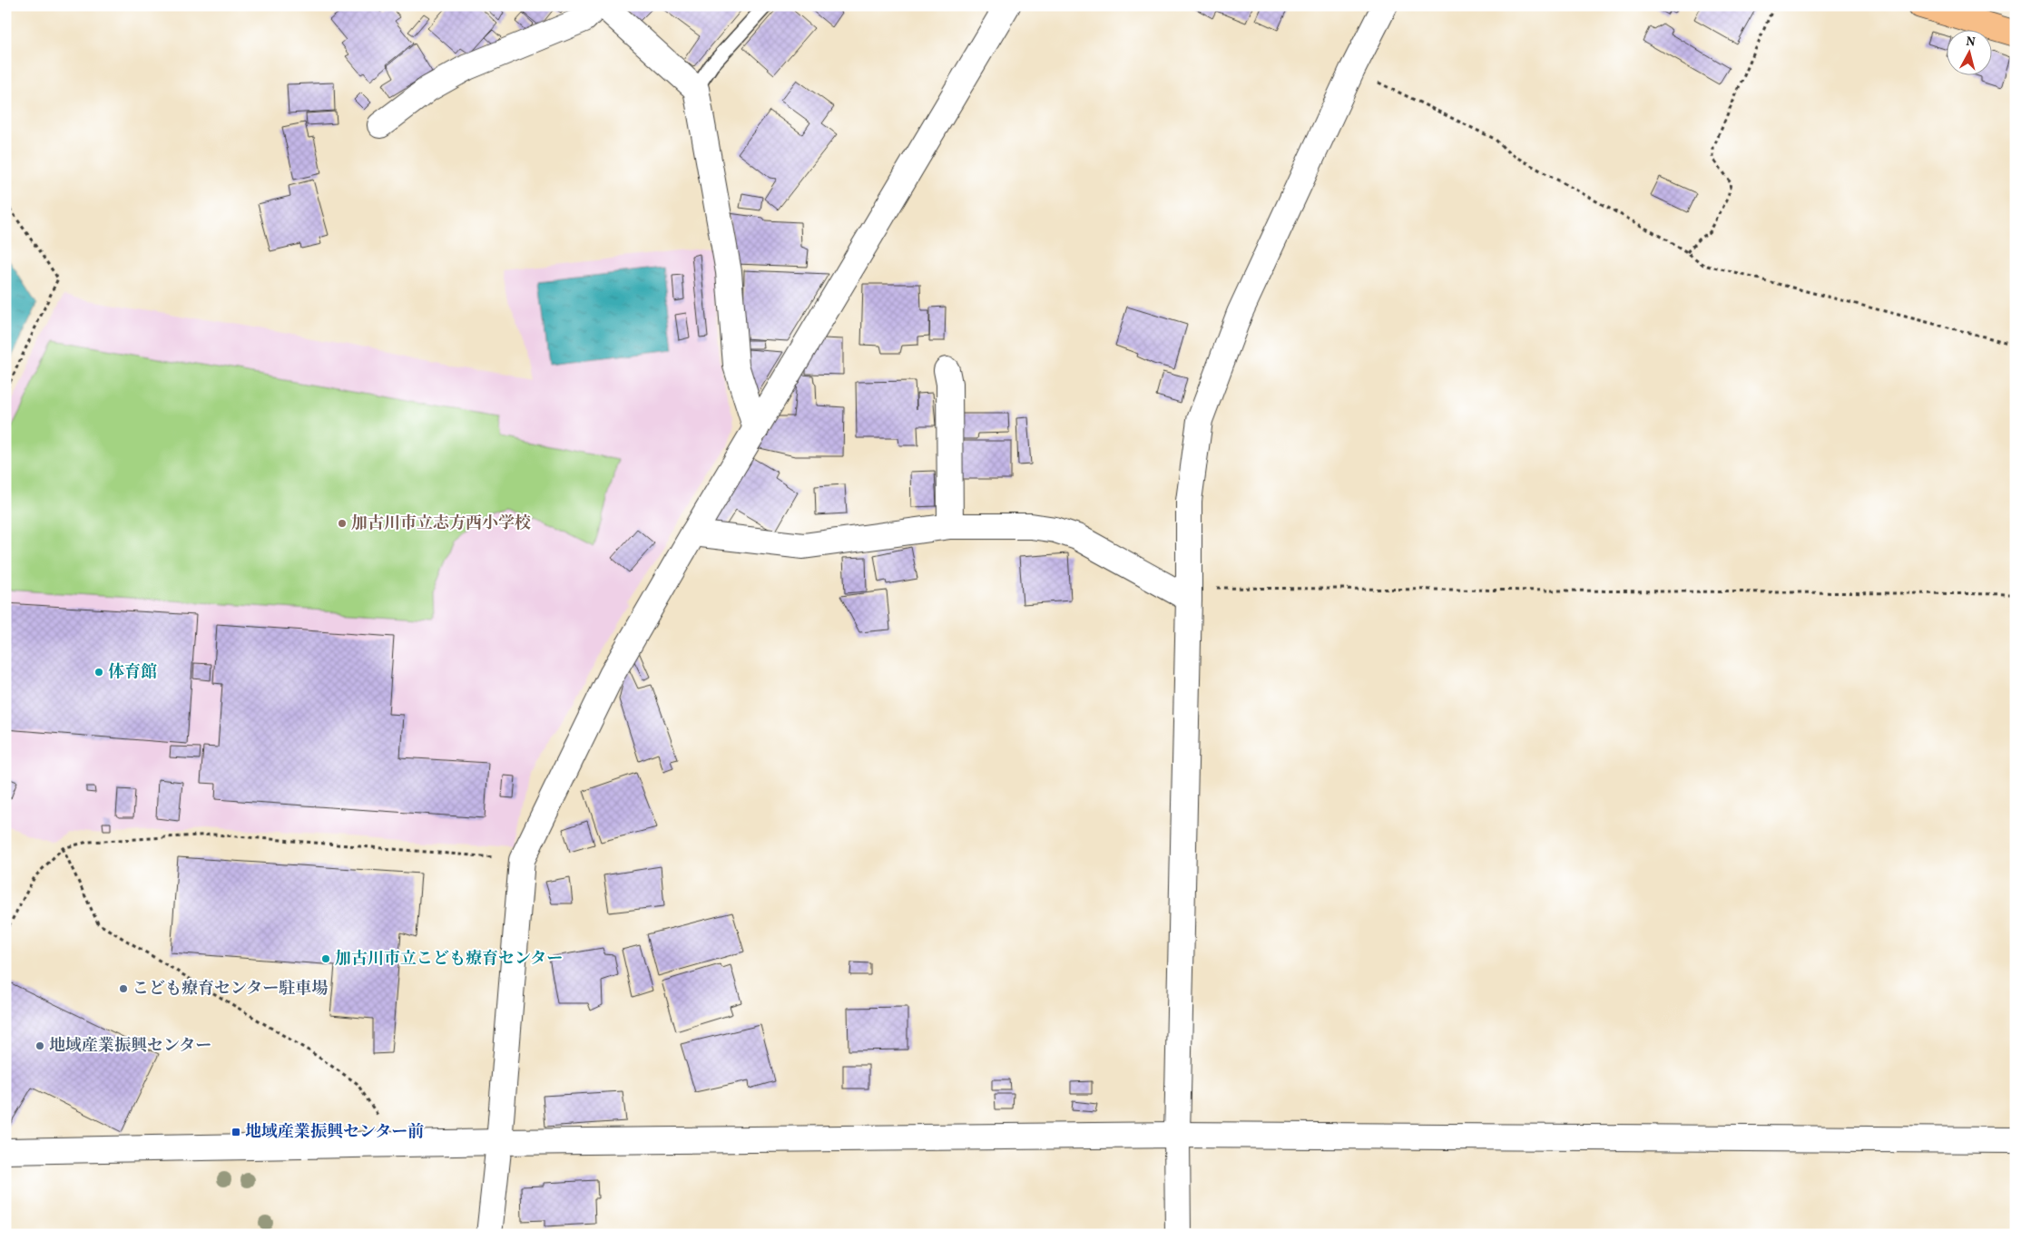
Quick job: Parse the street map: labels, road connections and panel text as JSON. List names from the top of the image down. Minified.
{"places":{"other":["加古川市立志方西小学校","体育館","加古川市立こども療育センター","こども療育センター駐車場","地域産業振興センター"],"transit":["地域産業振興センター前"]},"north":"top"}
